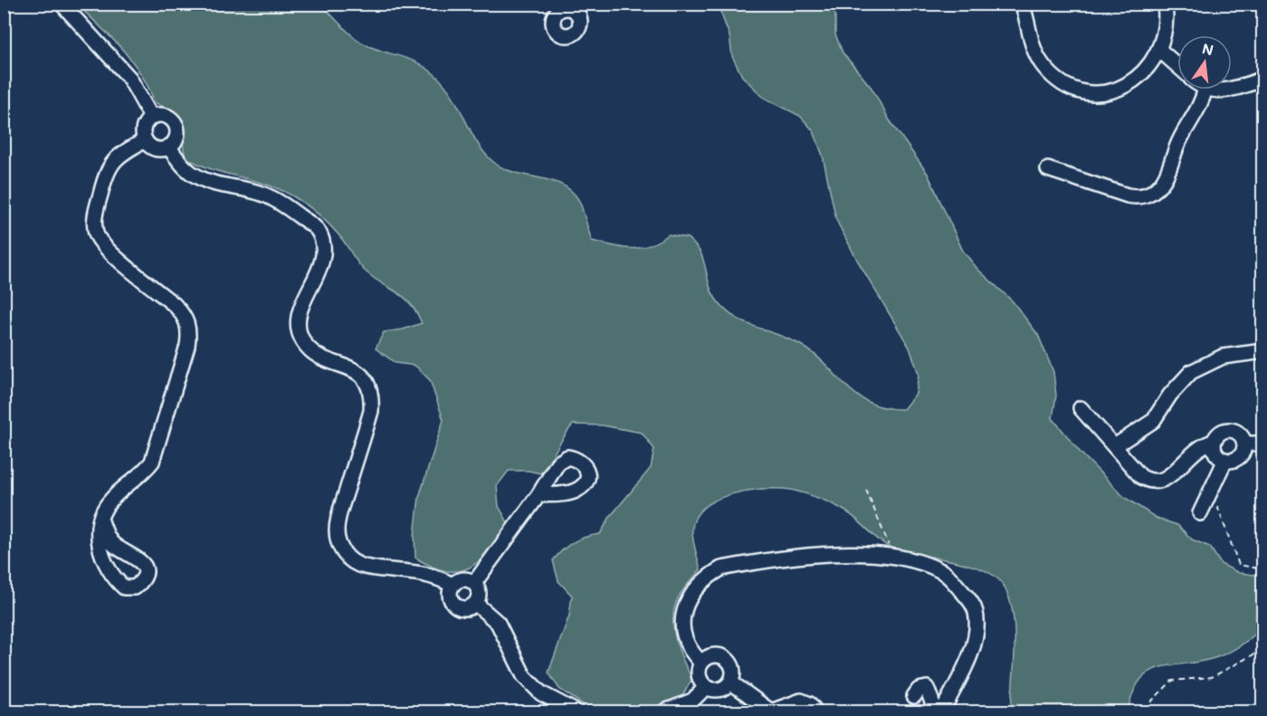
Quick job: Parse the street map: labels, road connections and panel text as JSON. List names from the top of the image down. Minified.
{"north":"top"}
